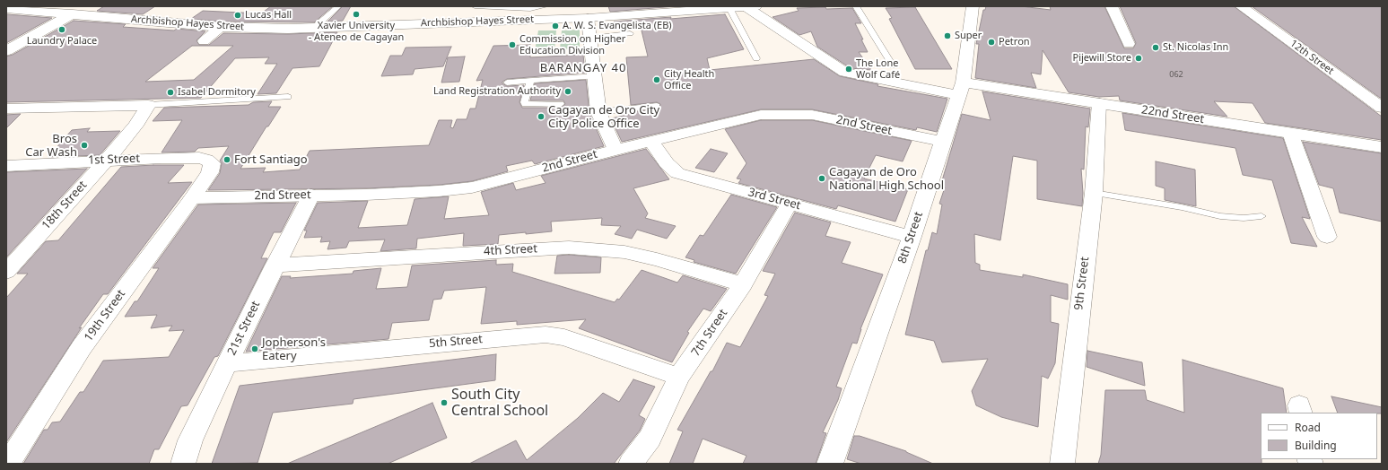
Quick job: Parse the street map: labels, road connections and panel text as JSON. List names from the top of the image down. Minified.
{"streets":{"street":["Archbishop Hayes Street","12th Street","22nd Street","2nd Street","1st Street","3rd Street","18th Street","8th Street","4th Street","9th Street","19th Street","21st Street","7th Street","5th Street"]},"crossings":[["22nd Street","8th Street"],["22nd Street","9th Street"],["2nd Street","3rd Street"],["2nd Street","8th Street"],["2nd Street","19th Street"],["2nd Street","21st Street"],["1st Street","18th Street"],["1st Street","19th Street"],["3rd Street","8th Street"],["3rd Street","7th Street"],["4th Street","21st Street"],["4th Street","7th Street"],["21st Street","5th Street"],["7th Street","5th Street"]],"districts":["BARANGAY 40"],"places":["Xavier University - Ateneo de Cagayan","Lucas Hall","A. W. S. Evangelista (EB)","Laundry Palace","Super","Petron","Commission on Higher Education Division","St. Nicolas Inn","Pijewill Store","The Lone Wolf Café","City Health Office","Land Registration Authority","Isabel Dormitory","Cagayan de Oro City City Police Office","Bros Car Wash","Fort Santiago","Cagayan de Oro National High School","Jopherson's Eatery","South City Central School"],"house_numbers":["062"],"legend":["Road","Building"]}
